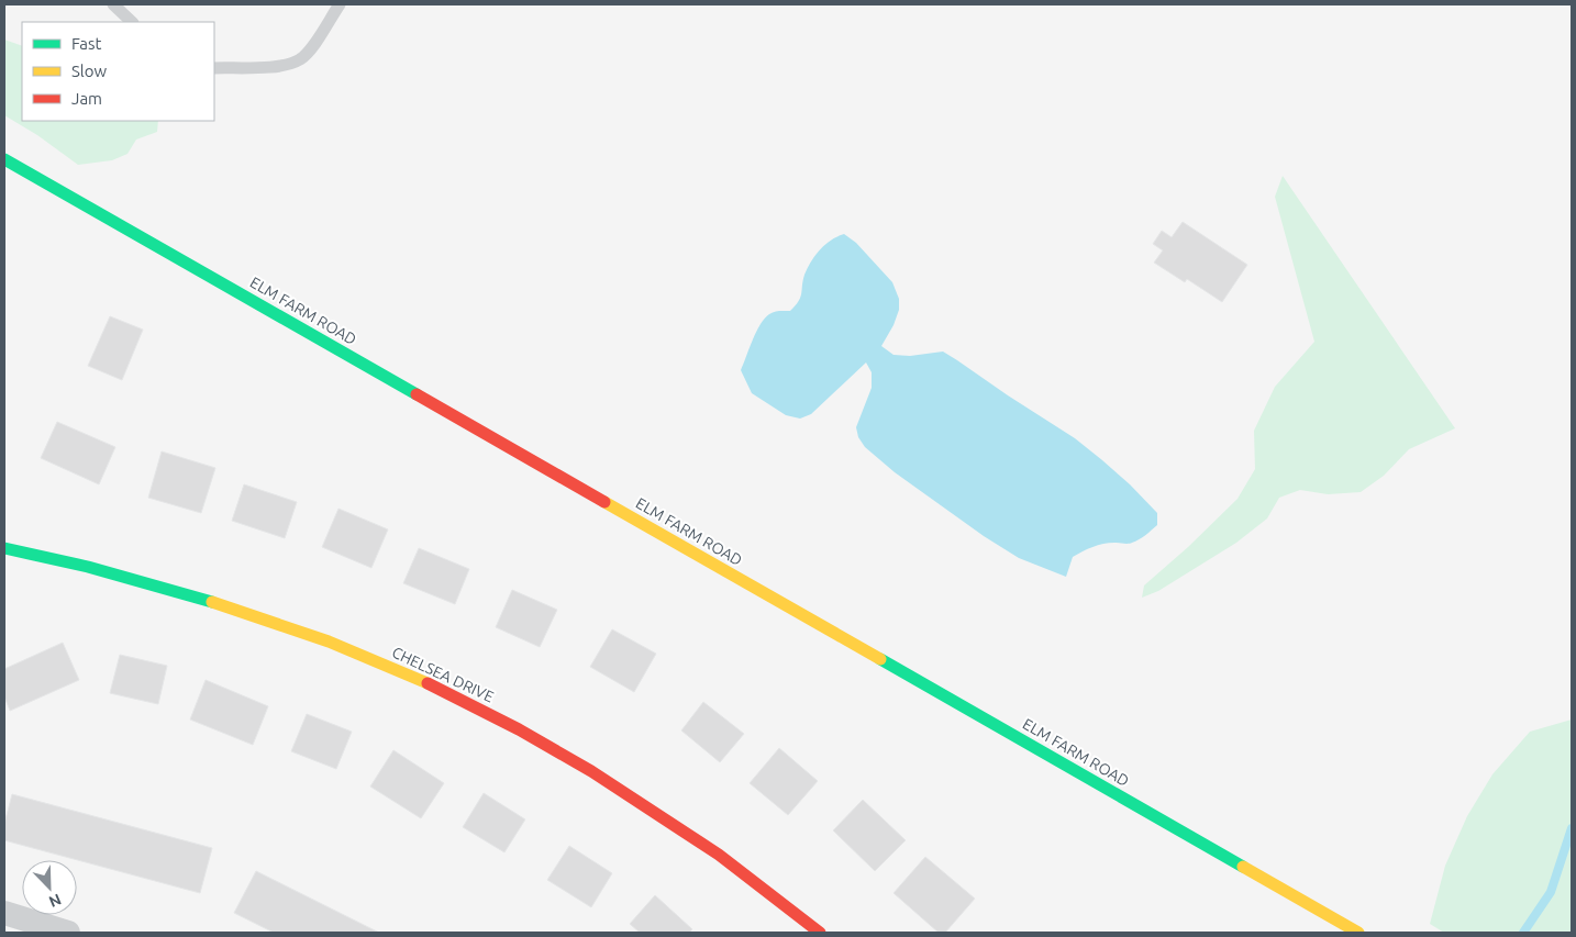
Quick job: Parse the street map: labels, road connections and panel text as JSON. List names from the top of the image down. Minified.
{"streets":{"street":["ELM FARM ROAD","CHELSEA DRIVE"]},"legend":["Fast","Slow","Jam"],"north":"bottom right"}
